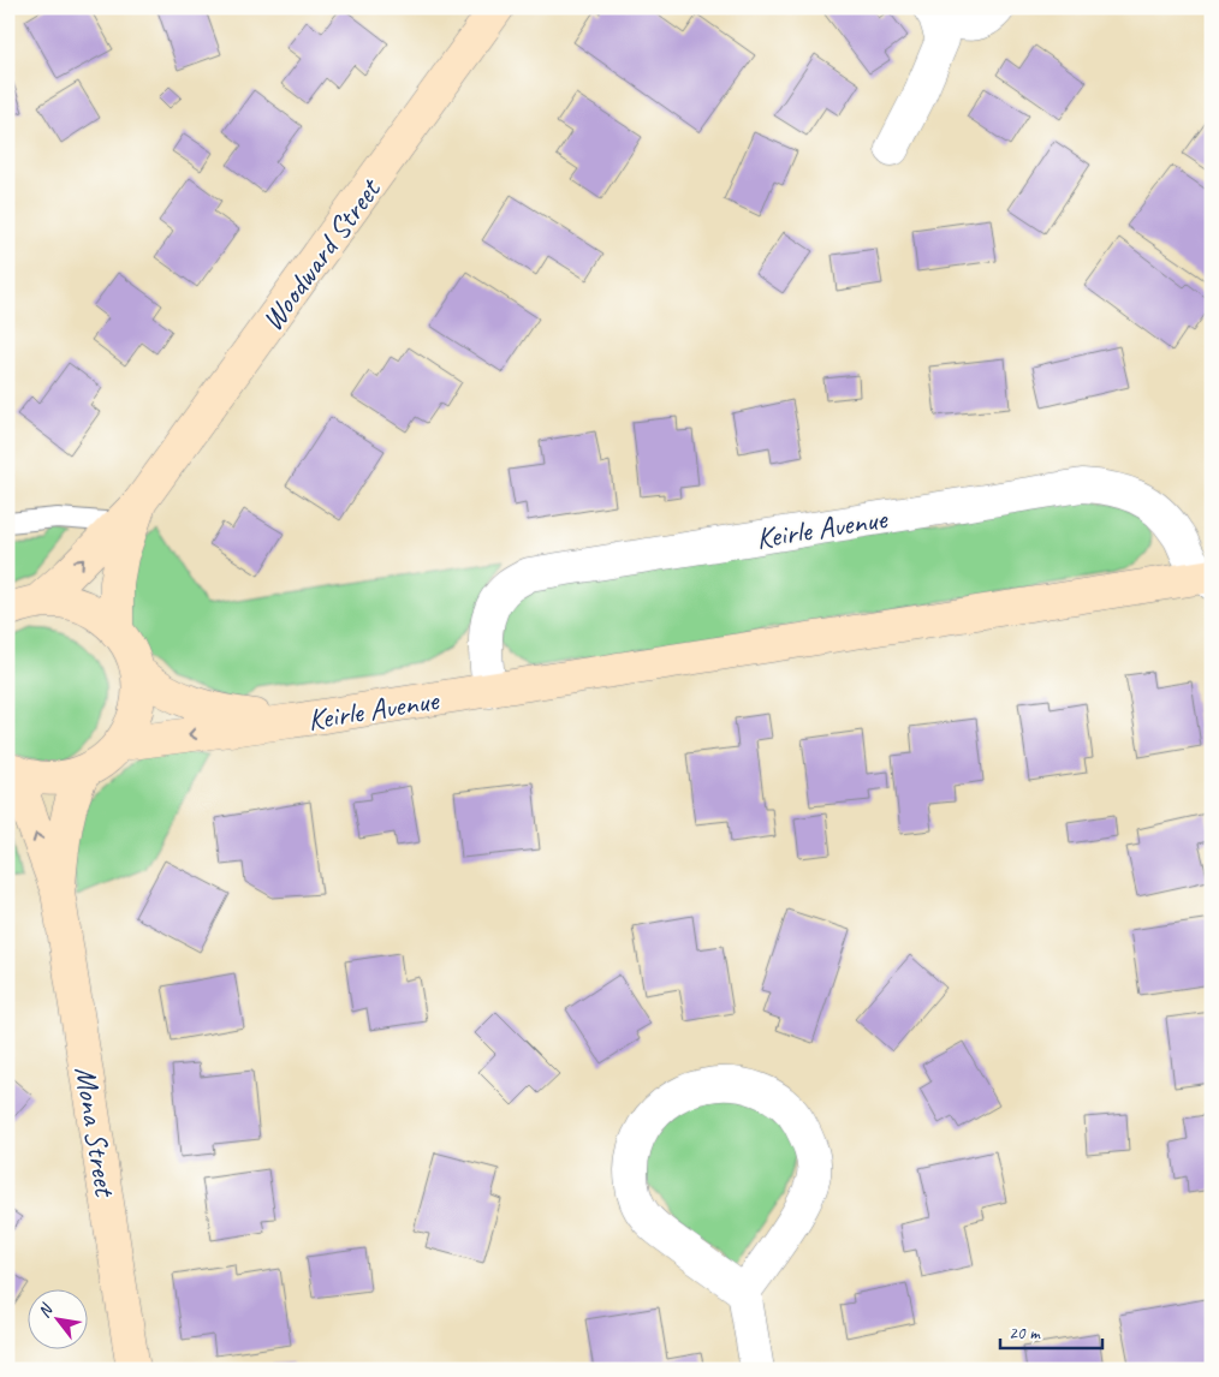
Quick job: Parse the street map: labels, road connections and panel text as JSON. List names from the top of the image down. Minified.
{"streets":{"street":["Woodward Street","Keirle Avenue","Mona Street"]},"scale_bar":"20 m","north":"top left"}
